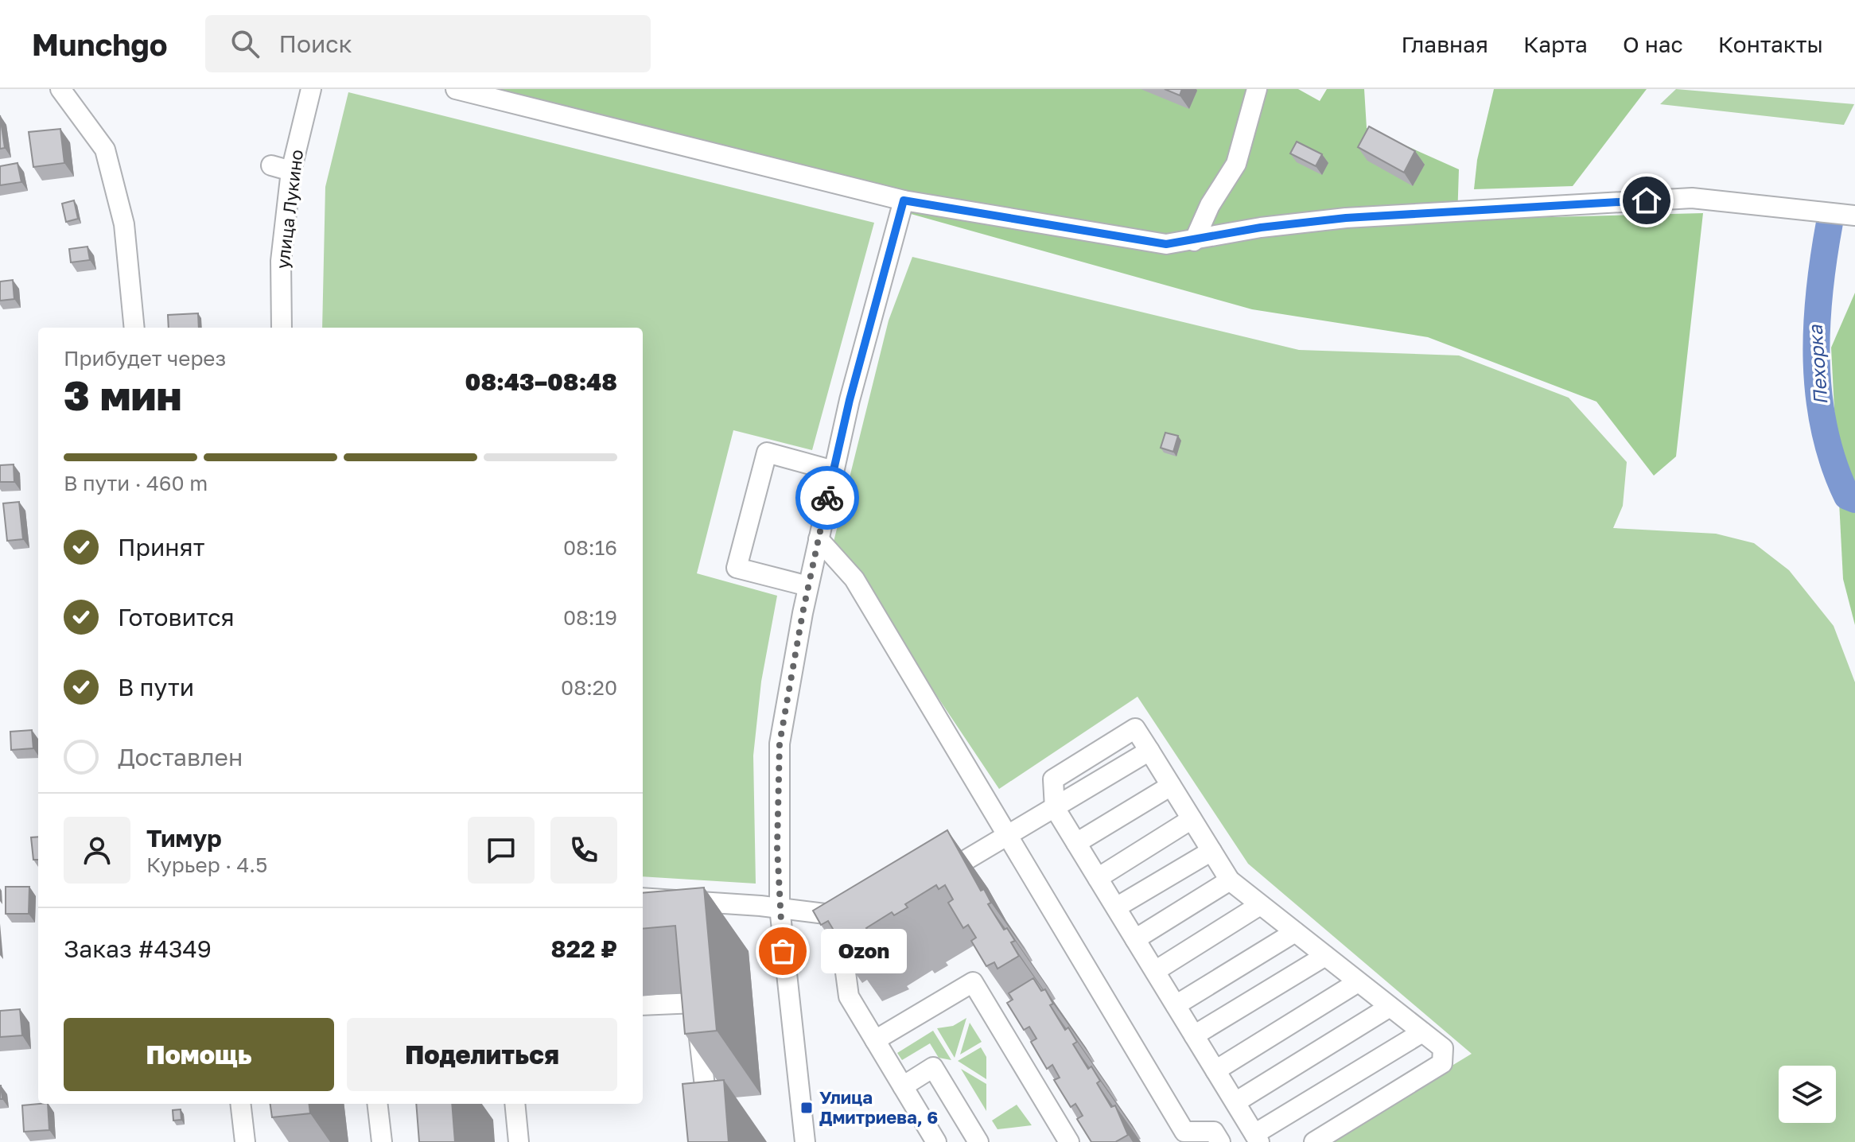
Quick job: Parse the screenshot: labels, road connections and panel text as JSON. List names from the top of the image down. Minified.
{"streets":{"street":["улица Лукино"]},"water":["Пехорка"],"places":{"other":["Ozon"],"transit":["Улица Дмитриева, 6"]},"page":{"header":"Munchgo","search":"Поиск","nav":["Главная","Карта","О нас","Контакты"],"heading":["3 мин","Прибудет через","08:43–08:48"],"panel":["Тимур","Курьер · 4.5","Заказ #4349","822 ₽"],"bar":"В пути · 460 m","list":[["Принят","08:16"],["Готовится","08:19"],["В пути","08:20"],"Доставлен"],"bubble":"Ozon","buttons":["Помощь","Поделиться"]}}
